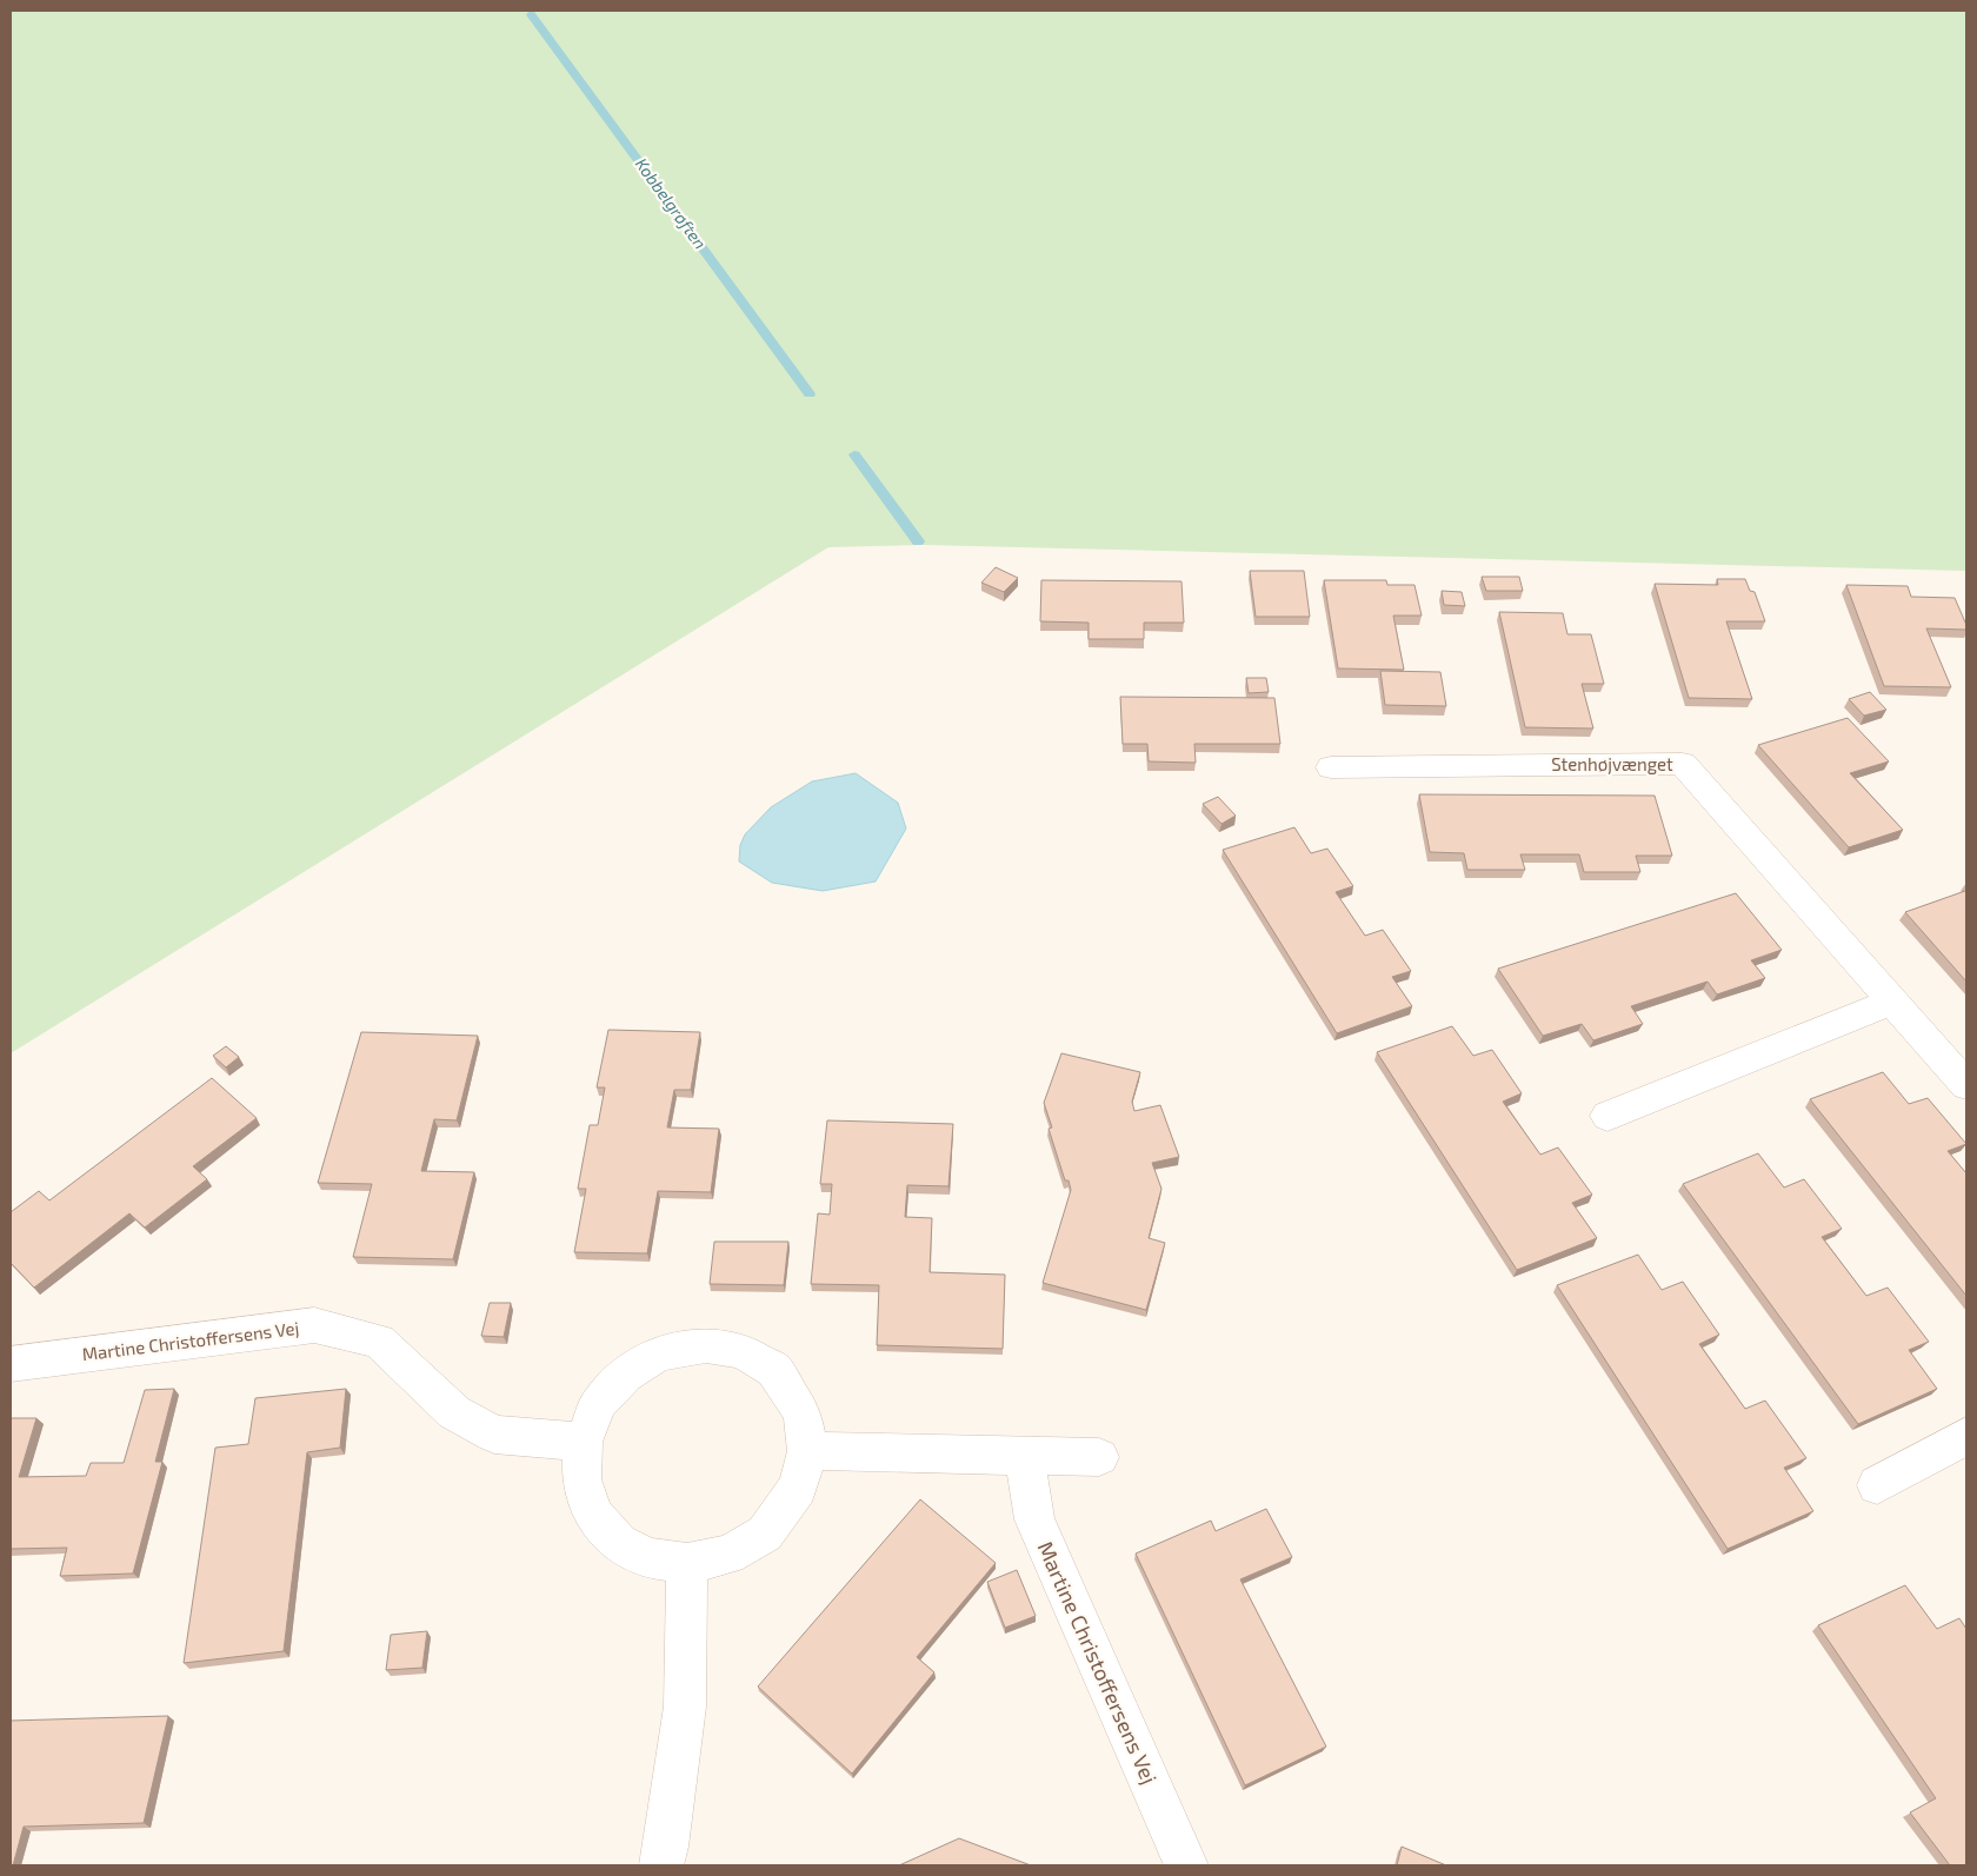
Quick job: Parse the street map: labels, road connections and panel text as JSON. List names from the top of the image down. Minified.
{"streets":{"street":["Stenhøjvænget","Martine Christoffersens Vej"]},"water":["Kobbelgrøften"]}
